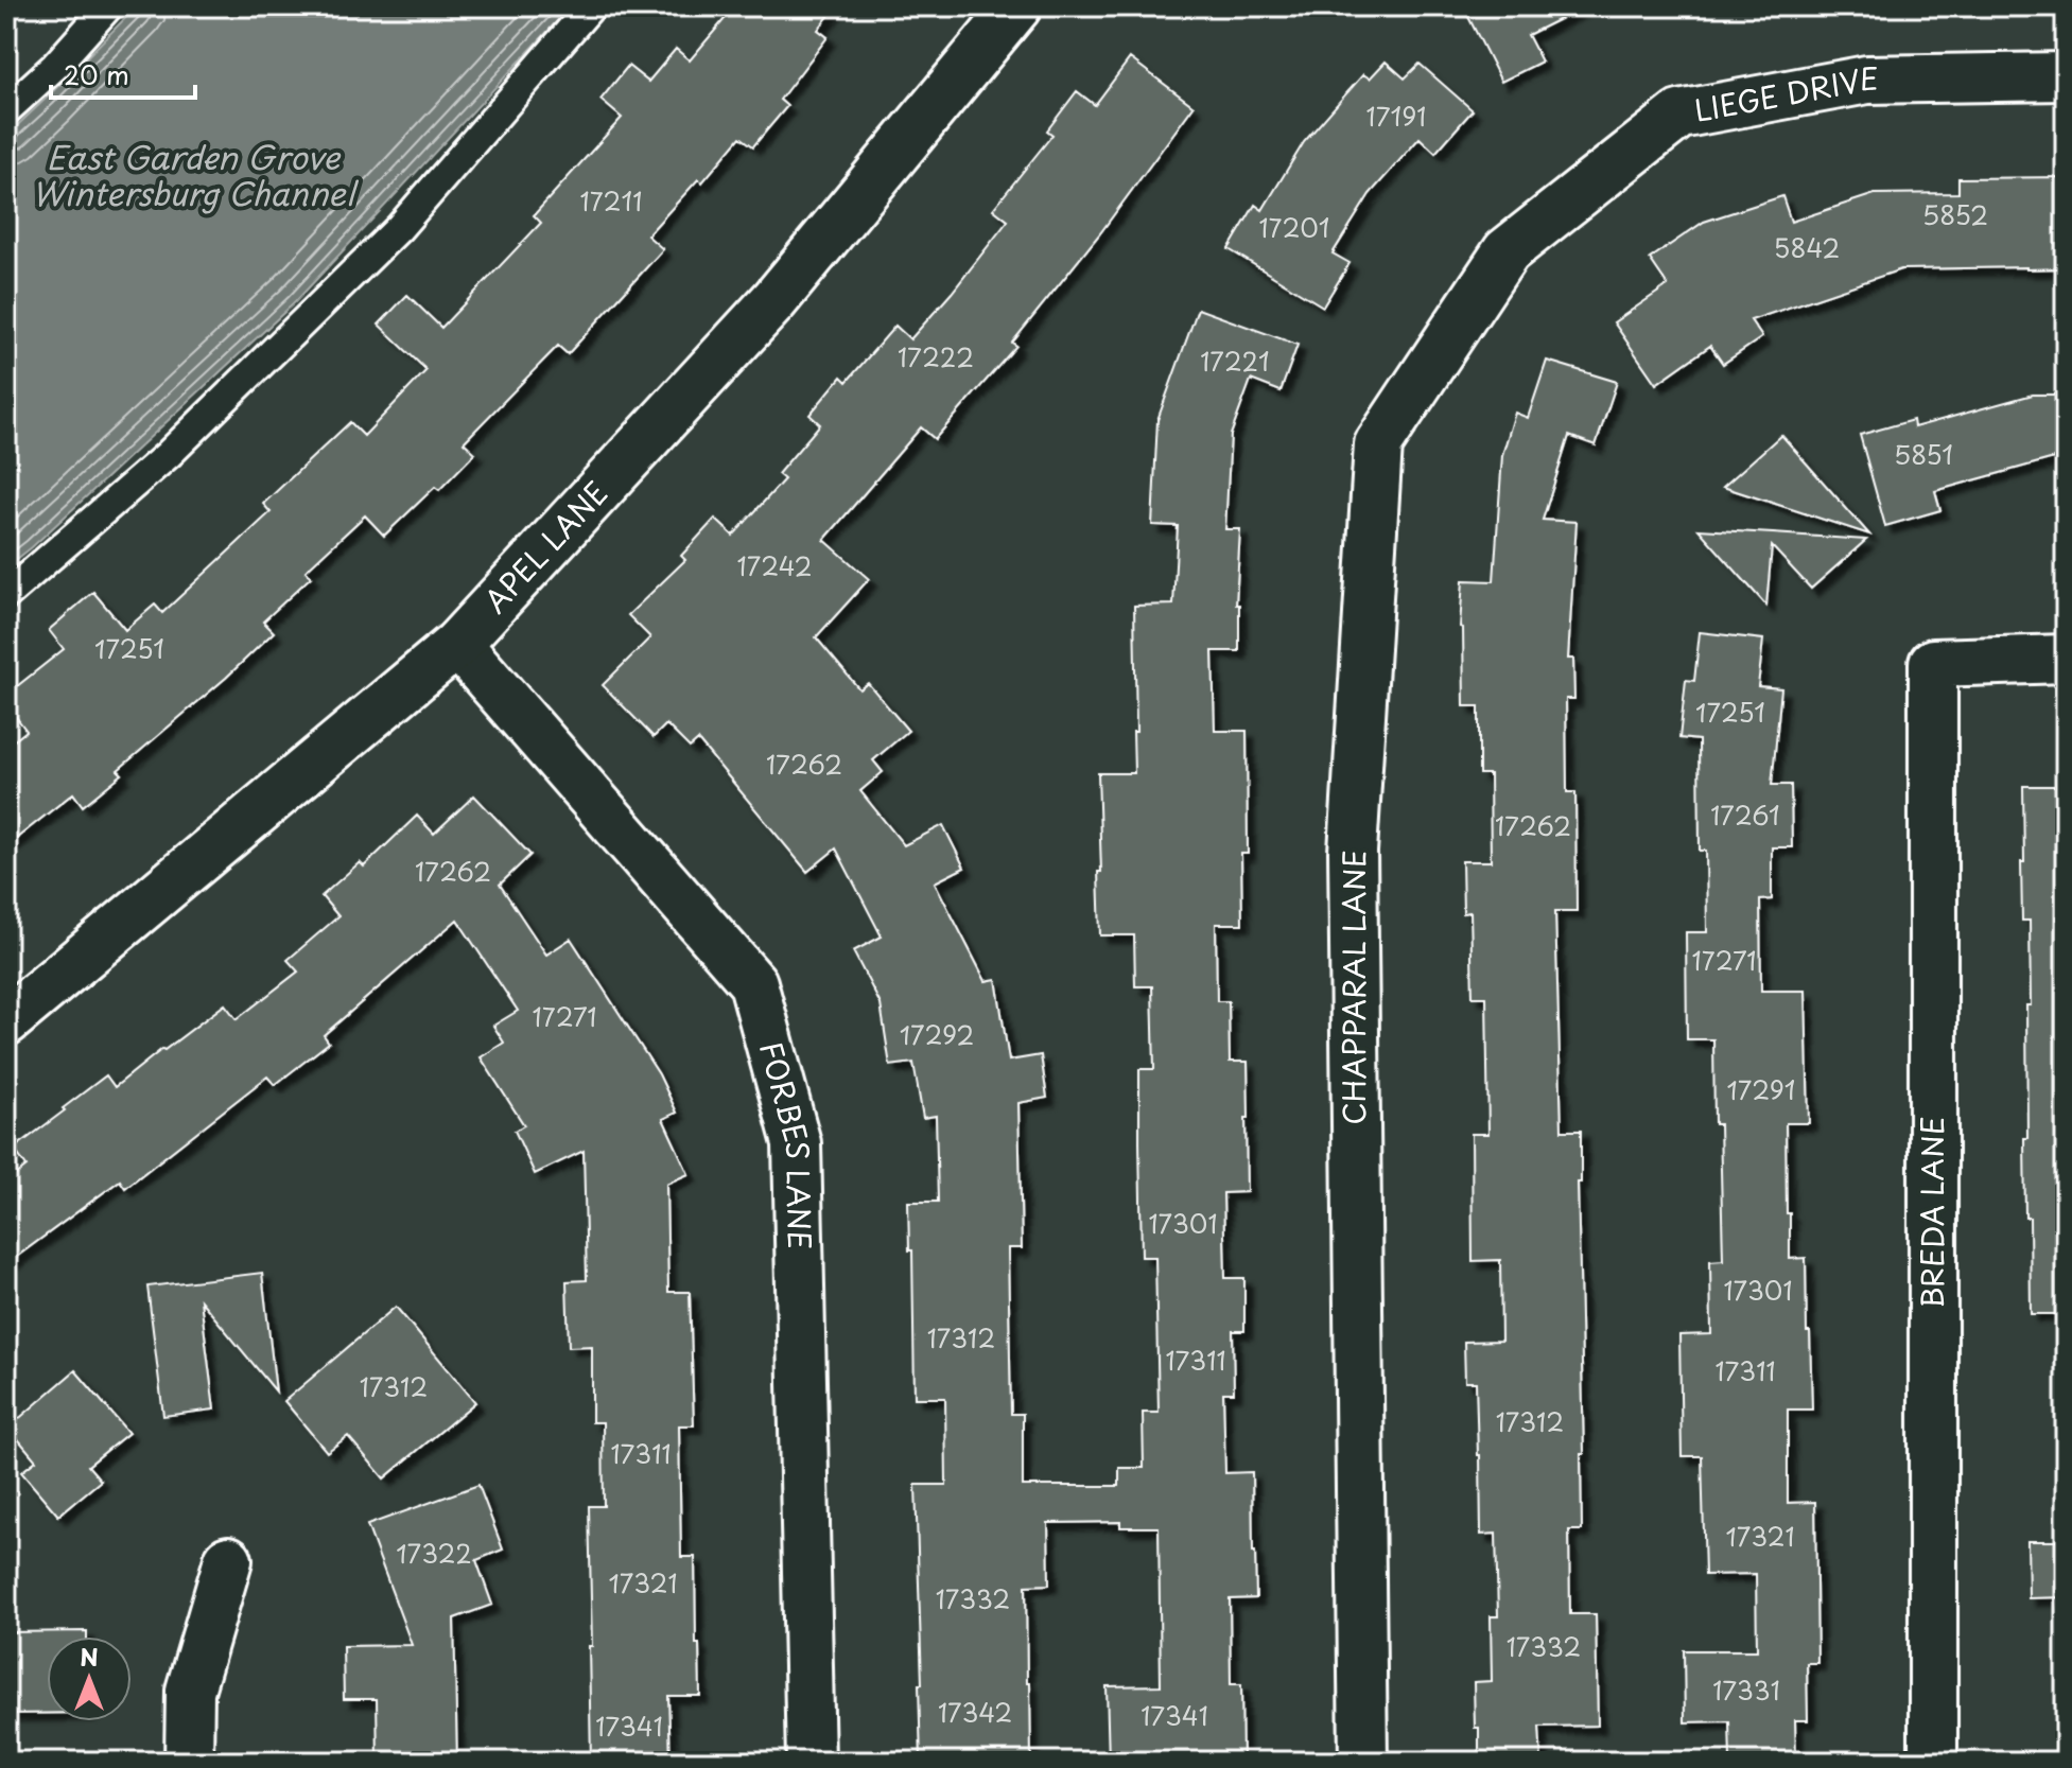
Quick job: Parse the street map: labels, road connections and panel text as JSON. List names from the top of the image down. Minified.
{"streets":{"street":["LIEGE DRIVE","APEL LANE","CHAPPARAL LANE","FORBES LANE","BREDA LANE"]},"crossings":[["LIEGE DRIVE","CHAPPARAL LANE"],["APEL LANE","FORBES LANE"]],"water":["East Garden Grove Wintersburg Channel"],"house_numbers":["17191","17211","5852","17201","5842","17222","17221","5851","17242","17251","17251","17262","17261","17262","17262","17271","17271","17292","17291","17301","17301","17312","17311","17311","17312","17312","17311","17321","17322","17321","17332","17332","17331","17342","17341","17341"],"scale_bar":"20 m","north":"top"}
